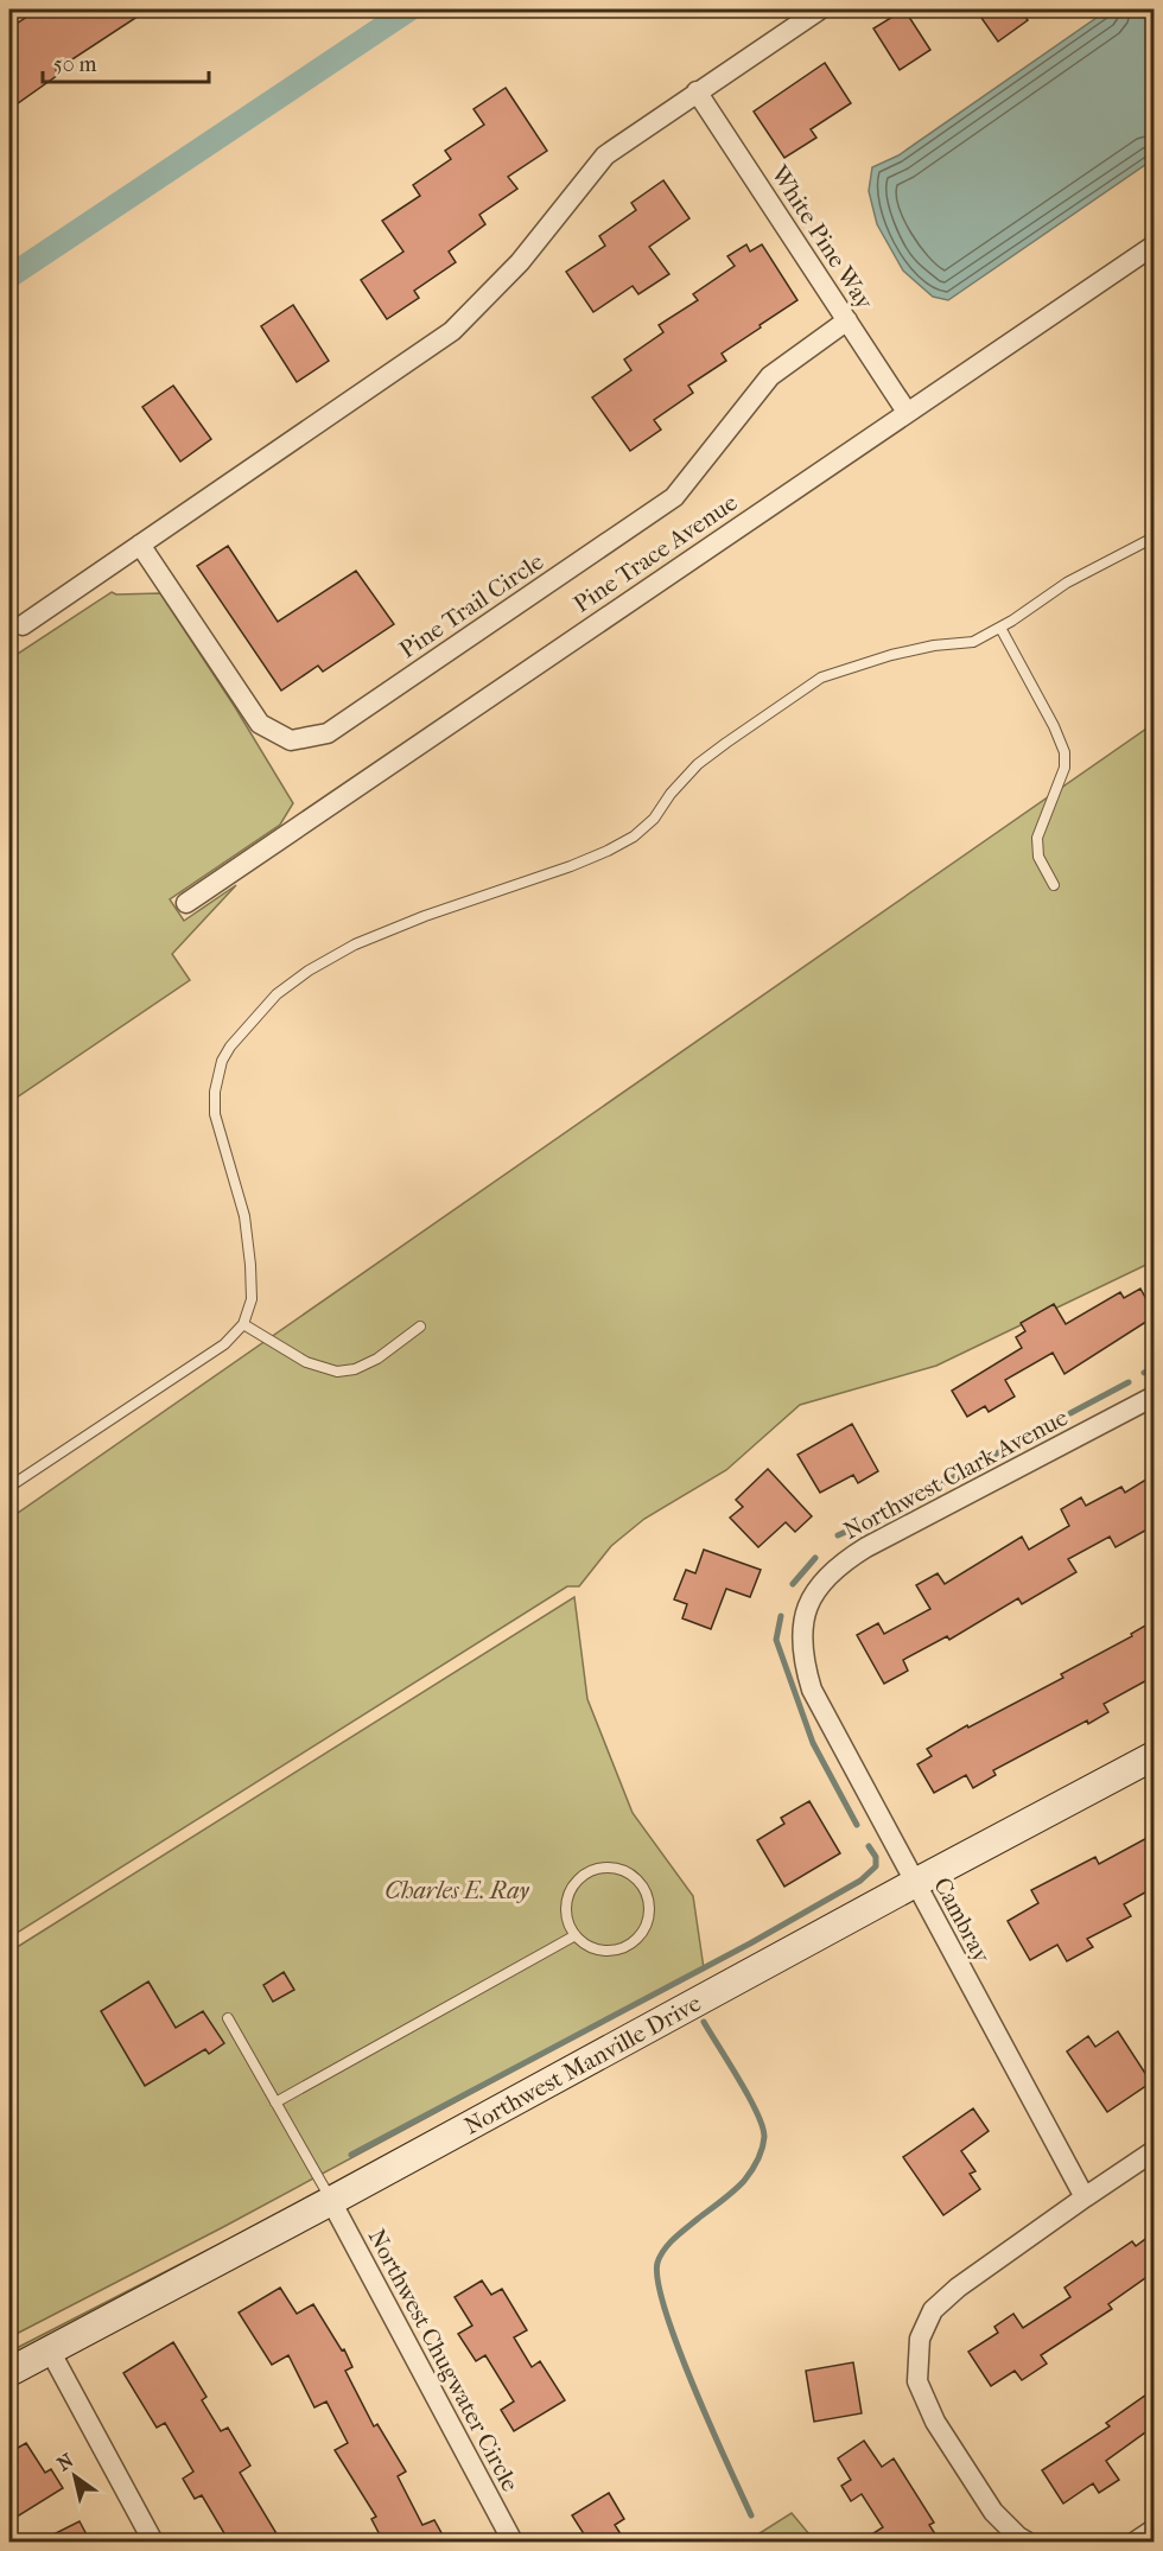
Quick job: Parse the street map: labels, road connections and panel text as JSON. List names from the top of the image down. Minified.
{"streets":{"street":["White Pine Way","Pine Trace Avenue","Pine Trail Circle","Northwest Clark Avenue","Cambray","Northwest Manville Drive","Northwest Chugwater Circle"]},"crossings":[["White Pine Way","Pine Trace Avenue"],["White Pine Way","Pine Trail Circle"],["Northwest Clark Avenue","Cambray"],["Cambray","Northwest Manville Drive"],["Northwest Manville Drive","Northwest Chugwater Circle"]],"parks":["Charles E. Ray"],"scale_bar":"50 m","north":"top left"}
